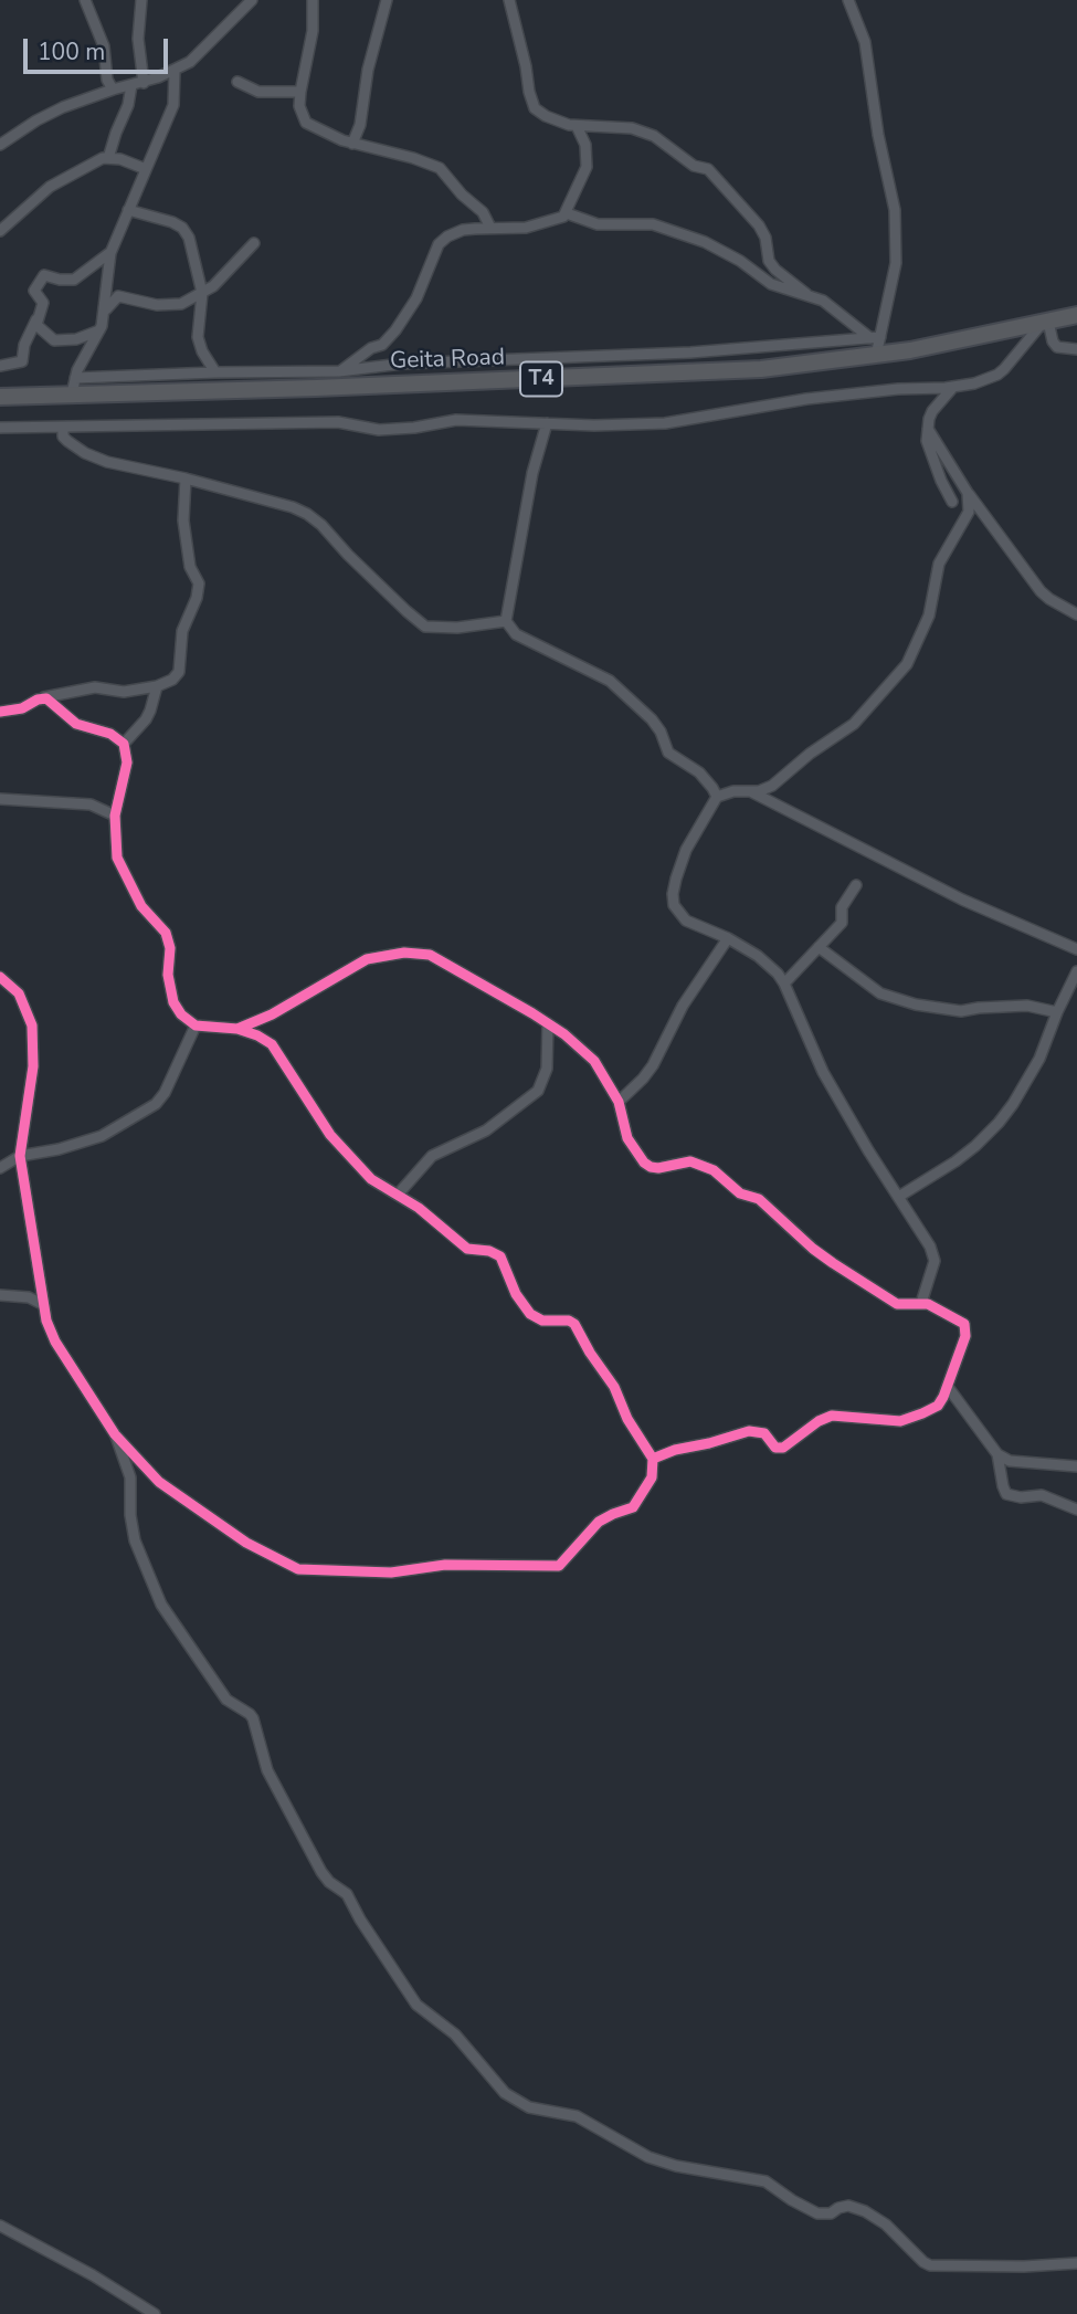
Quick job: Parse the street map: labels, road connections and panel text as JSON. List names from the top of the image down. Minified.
{"streets":{"highway":["Geita Road","T4"]},"scale_bar":"100 m"}
